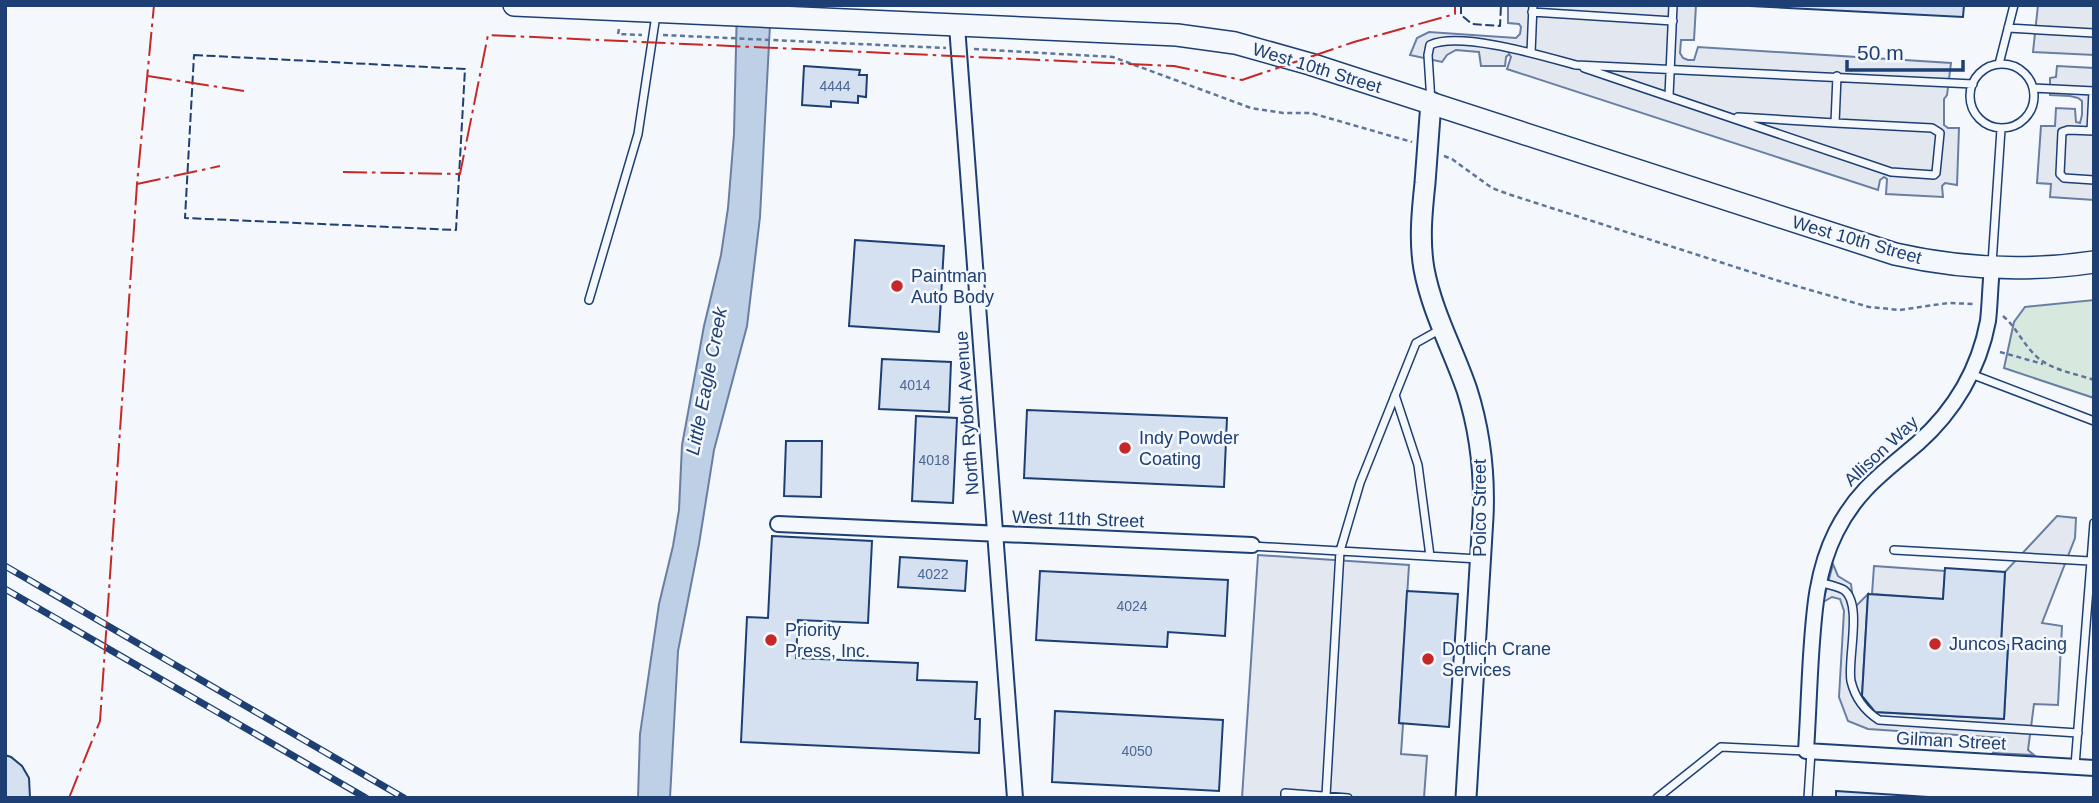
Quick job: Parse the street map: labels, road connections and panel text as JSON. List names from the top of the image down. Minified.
{"streets":{"main road":["West 10th Street"],"street":["North Rybolt Avenue","Allison Way","Polco Street","West 11th Street","Gilman Street"]},"crossings":[["West 10th Street","North Rybolt Avenue"],["West 10th Street","Allison Way"],["West 10th Street","Polco Street"],["North Rybolt Avenue","West 11th Street"],["Allison Way","Gilman Street"]],"water":["Little Eagle Creek"],"places":["Paintman Auto Body","Indy Powder Coating","Priority Press, Inc.","Juncos Racing","Dotlich Crane Services"],"house_numbers":["4444","4014","4018","4022","4024","4050"],"scale_bar":"50 m"}
